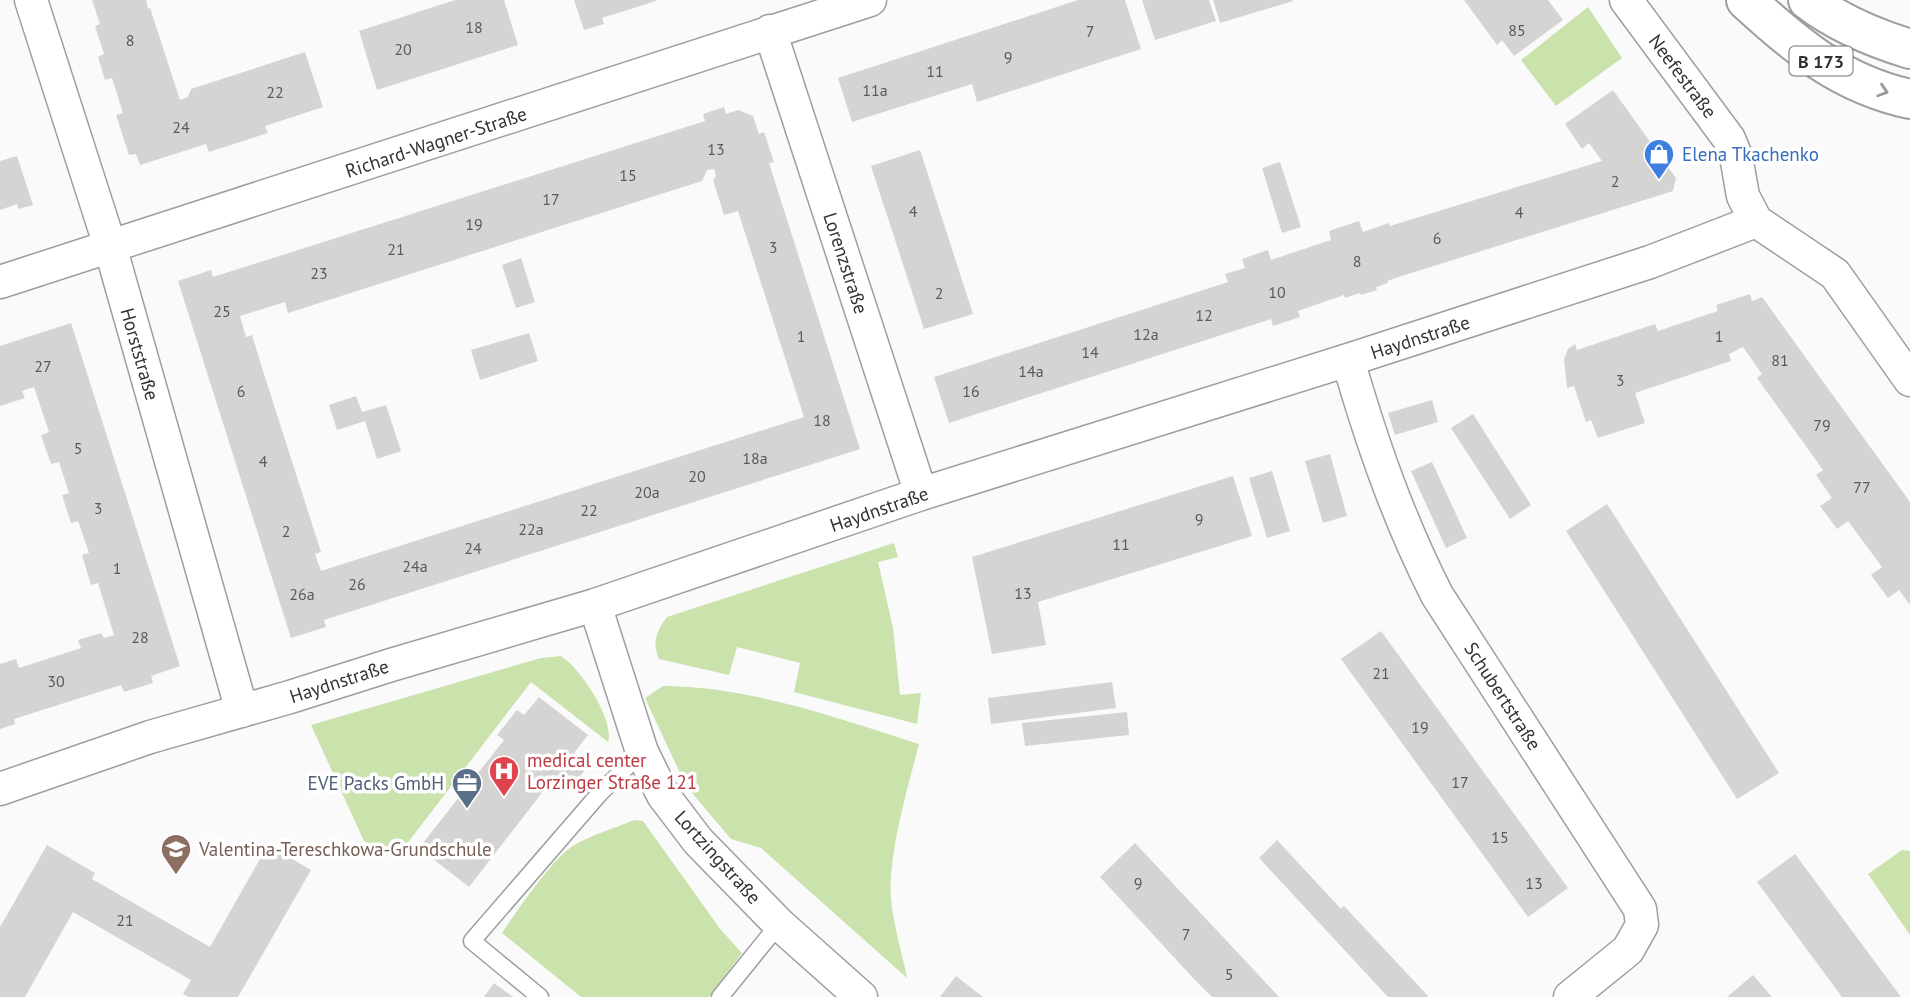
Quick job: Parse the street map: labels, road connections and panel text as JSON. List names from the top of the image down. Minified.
{"streets":{"main road":["B 173"],"street":["Neefestraße","Richard-Wagner-Straße","Lorenzstraße","Haydnstraße","Horststraße","Schubertstraße","Lortzingstraße"]},"crossings":[["Neefestraße","Haydnstraße"],["Richard-Wagner-Straße","Lorenzstraße"],["Richard-Wagner-Straße","Horststraße"],["Lorenzstraße","Haydnstraße"],["Haydnstraße","Horststraße"],["Haydnstraße","Schubertstraße"],["Haydnstraße","Lortzingstraße"]],"places":{"shop":["Elena Tkachenko"],"hospital":["medical center Lorzinger Straße 121"],"office":["EVE Packs GmbH"],"school or university":["Valentina-Tereschkowa-Grundschule"]},"house_numbers":["18","85","7","8","20","9","11","11a","22","24","13","15","2","17","4","4","19","6","3","21","8","23","10","2","25","12","12a","1","1","14","81","27","14a","3","6","16","18","79","5","18a","4","20","77","20a","3","22","9","22a","2","11","24","24a","1","26","13","26a","28","21","30","19","17","15","9","13","21","7","5"]}
